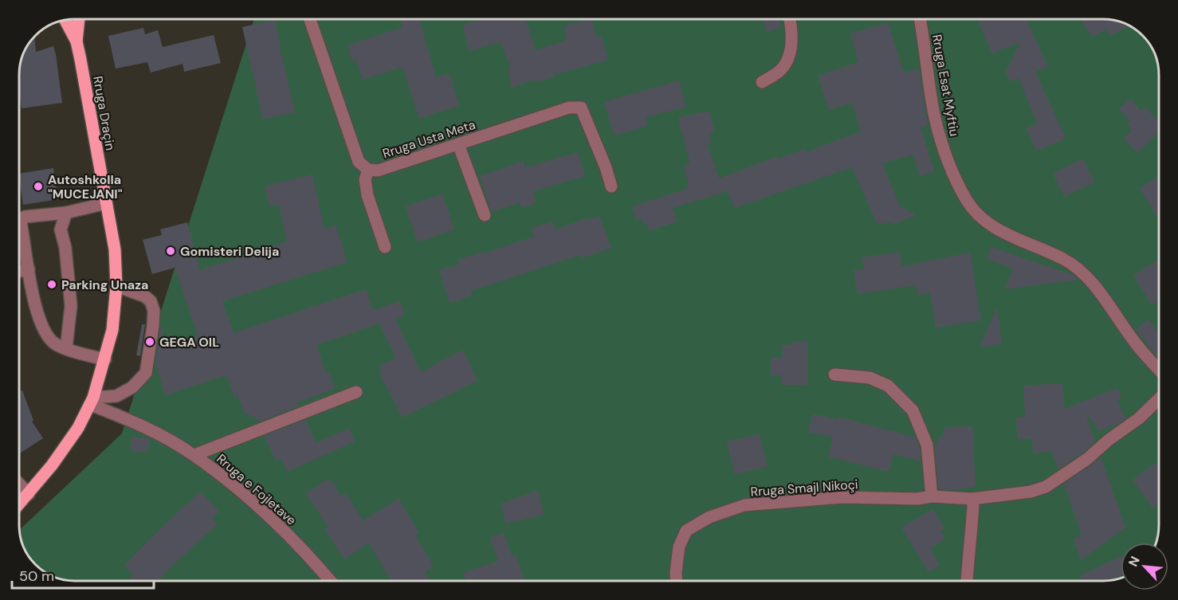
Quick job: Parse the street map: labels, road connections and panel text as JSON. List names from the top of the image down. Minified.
{"streets":{"main road":["Rruga Draçin"],"street":["Rruga Esat Myftiu","Rruga Usta Meta","Rruga Smajl Nikoçi","Rruga e Fojletave"]},"crossings":[["Rruga Draçin","Rruga e Fojletave"]],"places":["Autoshkolla \"MUCEJANI\"","Gomisteri Delija","Parking Unaza","GEGA OIL"],"scale_bar":"50 m","north":"top left"}
